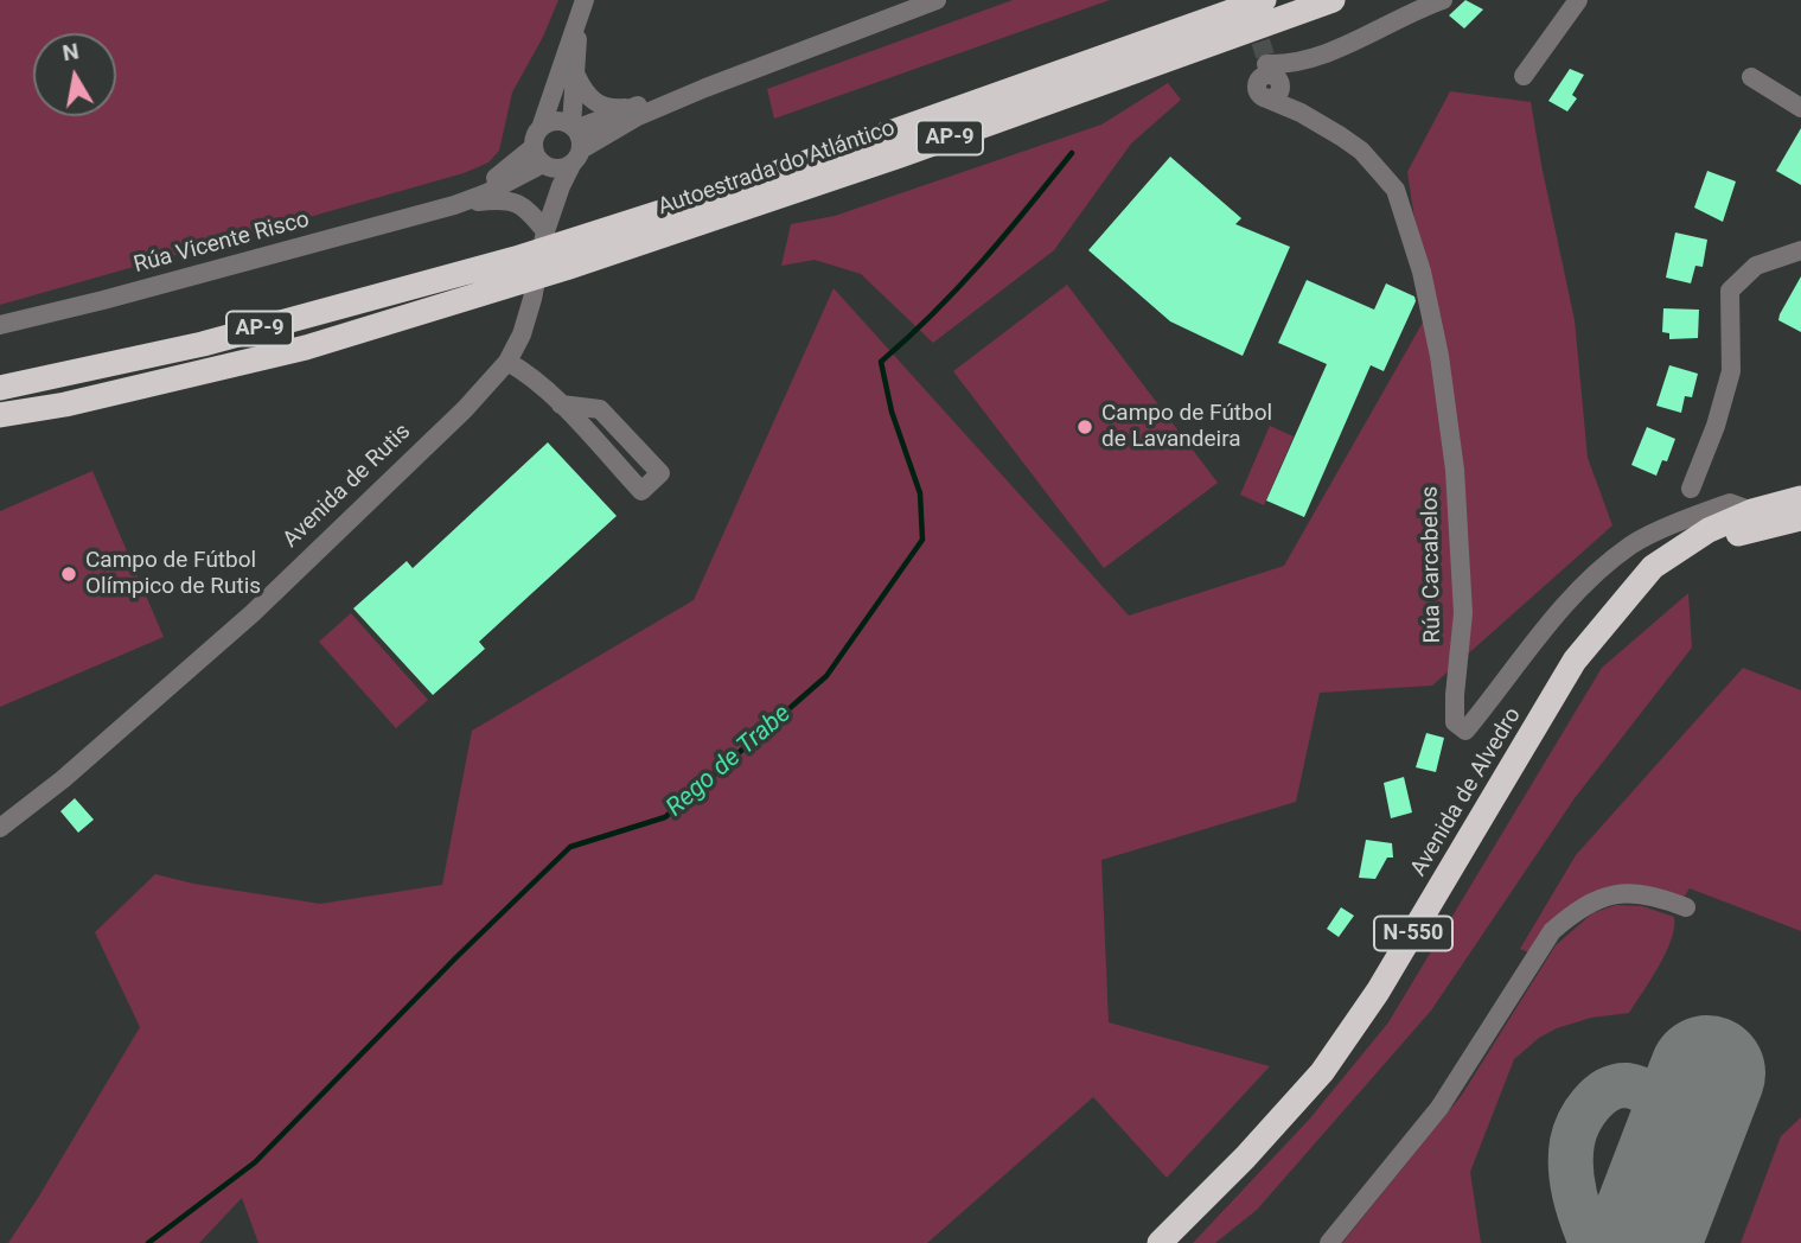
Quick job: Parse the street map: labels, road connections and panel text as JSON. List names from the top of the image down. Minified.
{"streets":{"highway":["AP-9","Autoestrada do Atlántico","Avenida de Alvedro","N-550"],"street":["Rúa Vicente Risco","Avenida de Rutis","Rúa Carcabelos"]},"crossings":[["Rúa Vicente Risco","Avenida de Rutis"],["Rúa Carcabelos","Avenida de Alvedro"]],"water":["Rego de Trabe"],"places":["Campo de Fútbol de Lavandeira","Campo de Fútbol Olímpico de Rutis"],"north":"top"}
